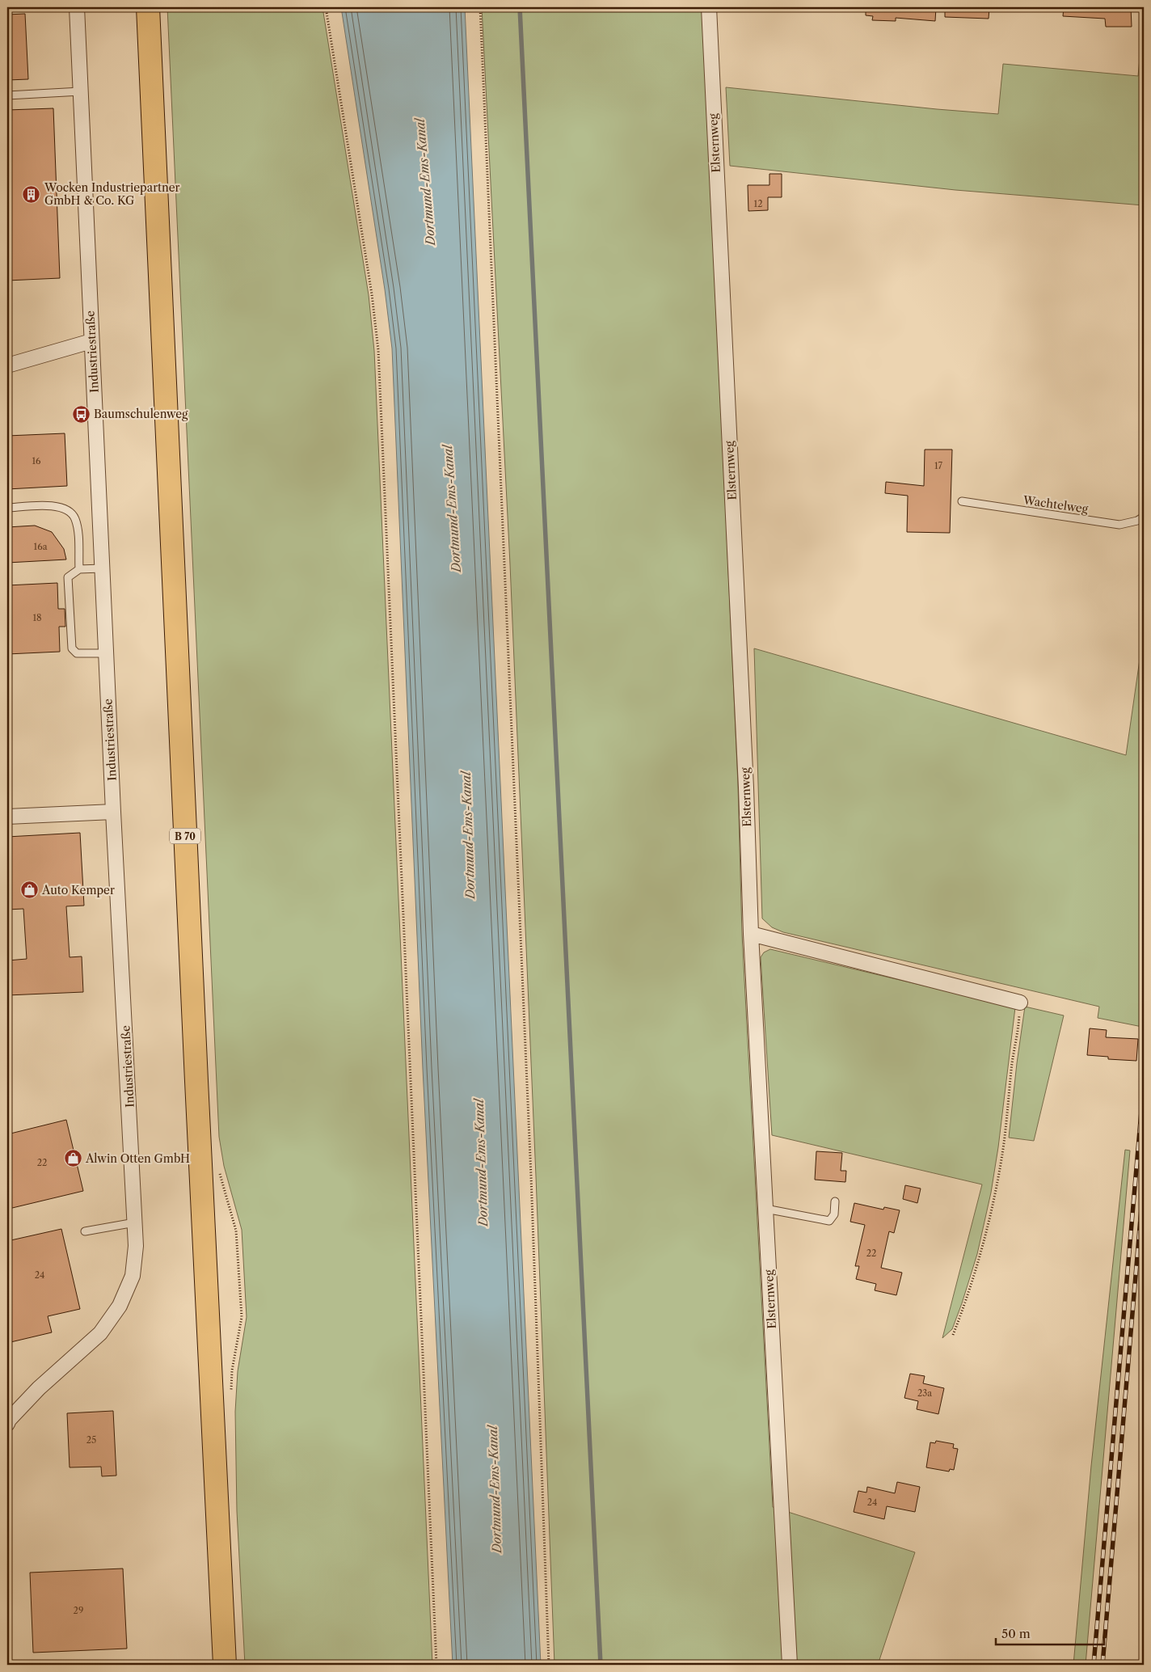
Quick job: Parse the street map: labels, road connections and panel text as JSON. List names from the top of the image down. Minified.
{"streets":{"main road":["B 70"],"street":["Elsternweg","Industriestraße"],"lane":["Wachtelweg"]},"water":["Dortmund-Ems-Kanal"],"places":{"building":["Wocken Industriepartner GmbH & Co. KG"],"bus stop":["Baumschulenweg"],"shop":["Auto Kemper","Alwin Otten GmbH"]},"house_numbers":["12","16","17","16a","18","22","22","24","23a","25","24","29"],"scale_bar":"50 m"}
